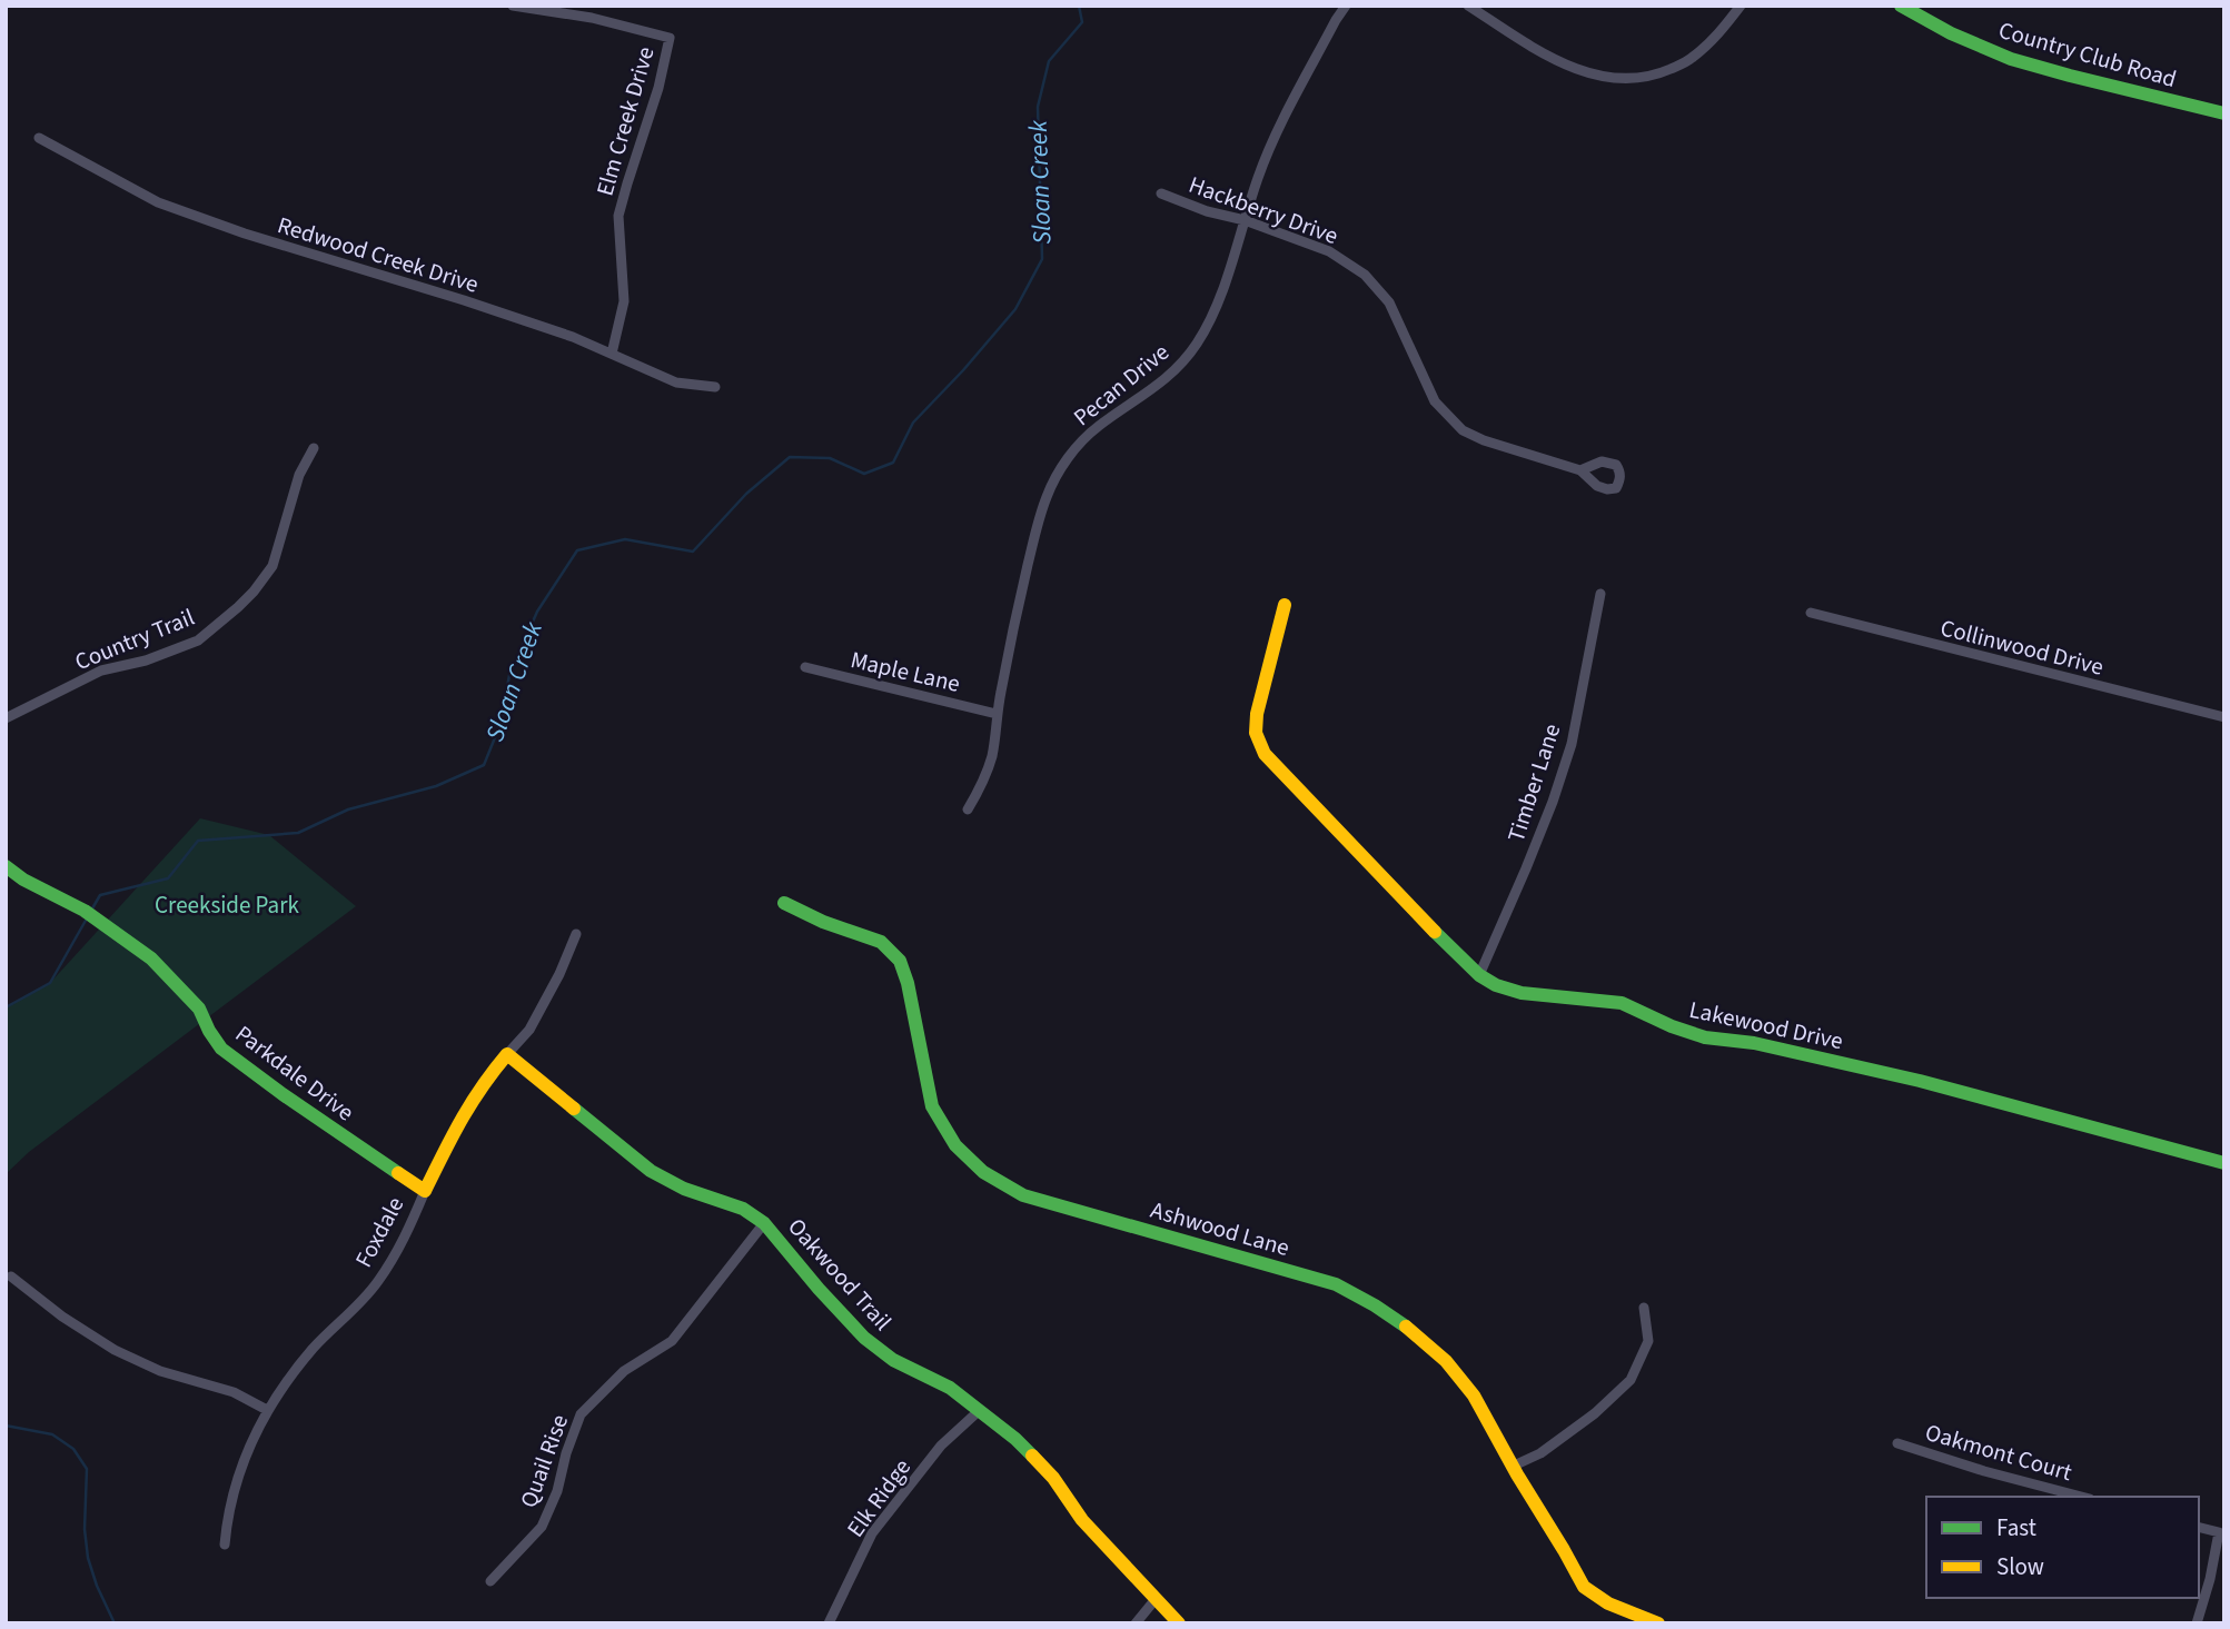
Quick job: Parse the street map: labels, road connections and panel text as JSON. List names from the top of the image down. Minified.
{"streets":{"street":["Country Club Road","Elm Creek Drive","Hackberry Drive","Redwood Creek Drive","Pecan Drive","Country Trail","Collinwood Drive","Maple Lane","Timber Lane","Lakewood Drive","Parkdale Drive","Ashwood Lane","Foxdale","Oakwood Trail","Oakmont Court","Quail Rise","Elk Ridge"]},"crossings":[["Elm Creek Drive","Redwood Creek Drive"],["Hackberry Drive","Pecan Drive"],["Pecan Drive","Maple Lane"],["Timber Lane","Lakewood Drive"],["Parkdale Drive","Foxdale"],["Foxdale","Oakwood Trail"],["Oakwood Trail","Quail Rise"],["Oakwood Trail","Elk Ridge"]],"water":["Sloan Creek"],"parks":["Creekside Park"],"legend":["Fast","Slow"]}
